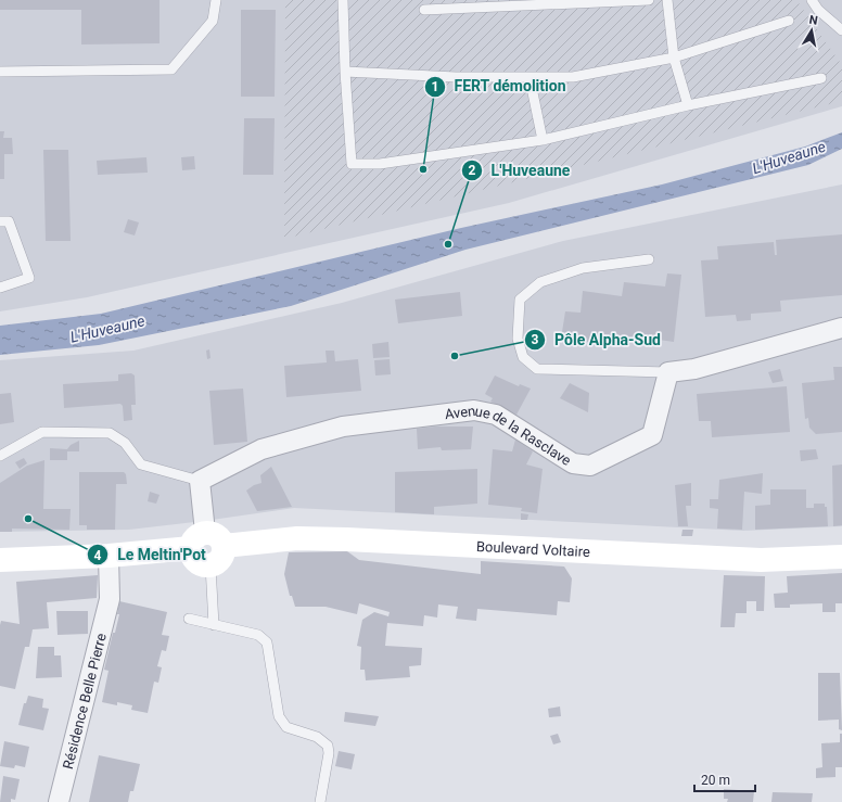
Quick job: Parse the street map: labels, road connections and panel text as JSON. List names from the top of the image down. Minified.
{"streets":{"main road":["Boulevard Voltaire"],"street":["Avenue de la Rasclave","Résidence Belle Pierre"]},"water":["L'Huveaune"],"places":["FERT démolition","L'Huveaune","Pôle Alpha-Sud","Le Meltin'Pot"],"scale_bar":"20 m","north":"top"}
